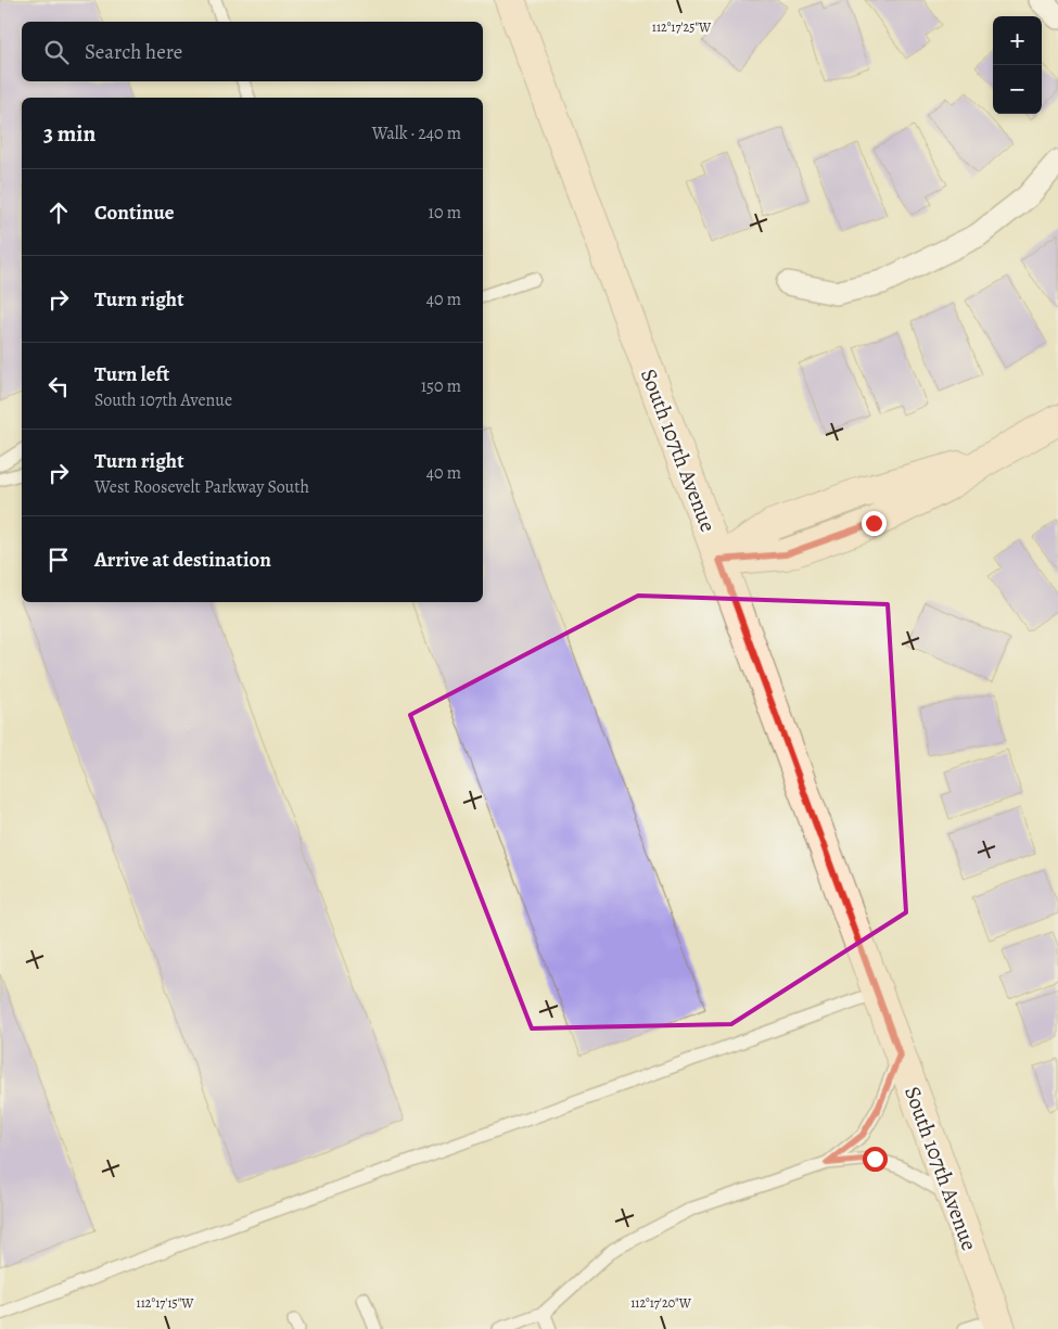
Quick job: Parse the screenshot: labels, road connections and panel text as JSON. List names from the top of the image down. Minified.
{"streets":{"main road":["South 107th Avenue"]},"page":{"map_buttons":["+","−"],"search":"Search here","heading":["3 min","Walk · 240 m"],"list":[["Continue","10 m"],["Turn right","40 m"],["Turn left","South 107th Avenue","150 m"],["Turn right","West Roosevelt Parkway South","40 m"],"Arrive at destination"]},"coordinates":["112°17'25\"W","112°17'15\"W","112°17'20\"W"]}
